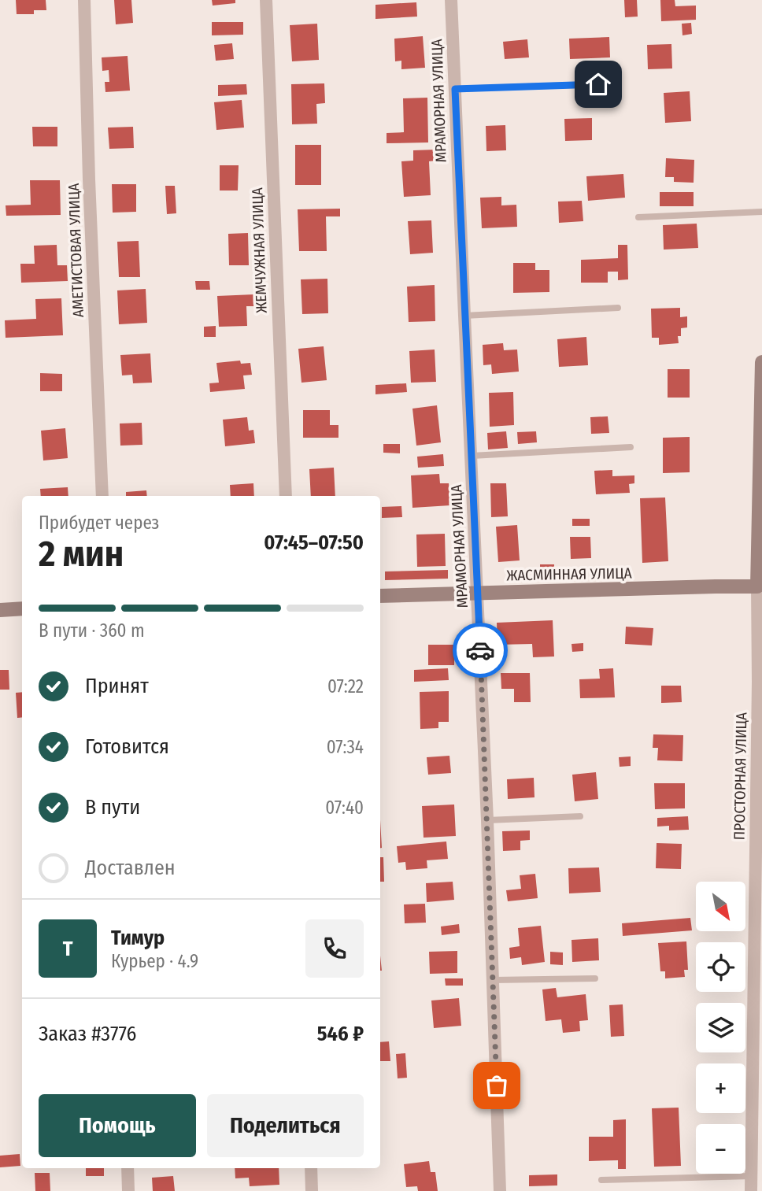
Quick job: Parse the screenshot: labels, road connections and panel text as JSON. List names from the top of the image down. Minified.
{"streets":{"street":["МРАМОРНАЯ УЛИЦА","АМЕТИСТОВАЯ УЛИЦА","ЖЕМЧУЖНАЯ УЛИЦА","ЖАСМИННАЯ УЛИЦА","ПРОСТОРНАЯ УЛИЦА"]},"crossings":[["МРАМОРНАЯ УЛИЦА","ЖАСМИННАЯ УЛИЦА"],["ЖАСМИННАЯ УЛИЦА","ПРОСТОРНАЯ УЛИЦА"]],"north":"bottom right","page":{"heading":["2 мин","Прибудет через","07:45–07:50"],"panel":["Тимур","Курьер · 4.9","Заказ #3776","546 ₽"],"bar":"В пути · 360 m","list":[["Принят","07:22"],["Готовится","07:34"],["В пути","07:40"],"Доставлен"],"map_buttons":["+","−"],"round":"Т","buttons":["Помощь","Поделиться"]}}
